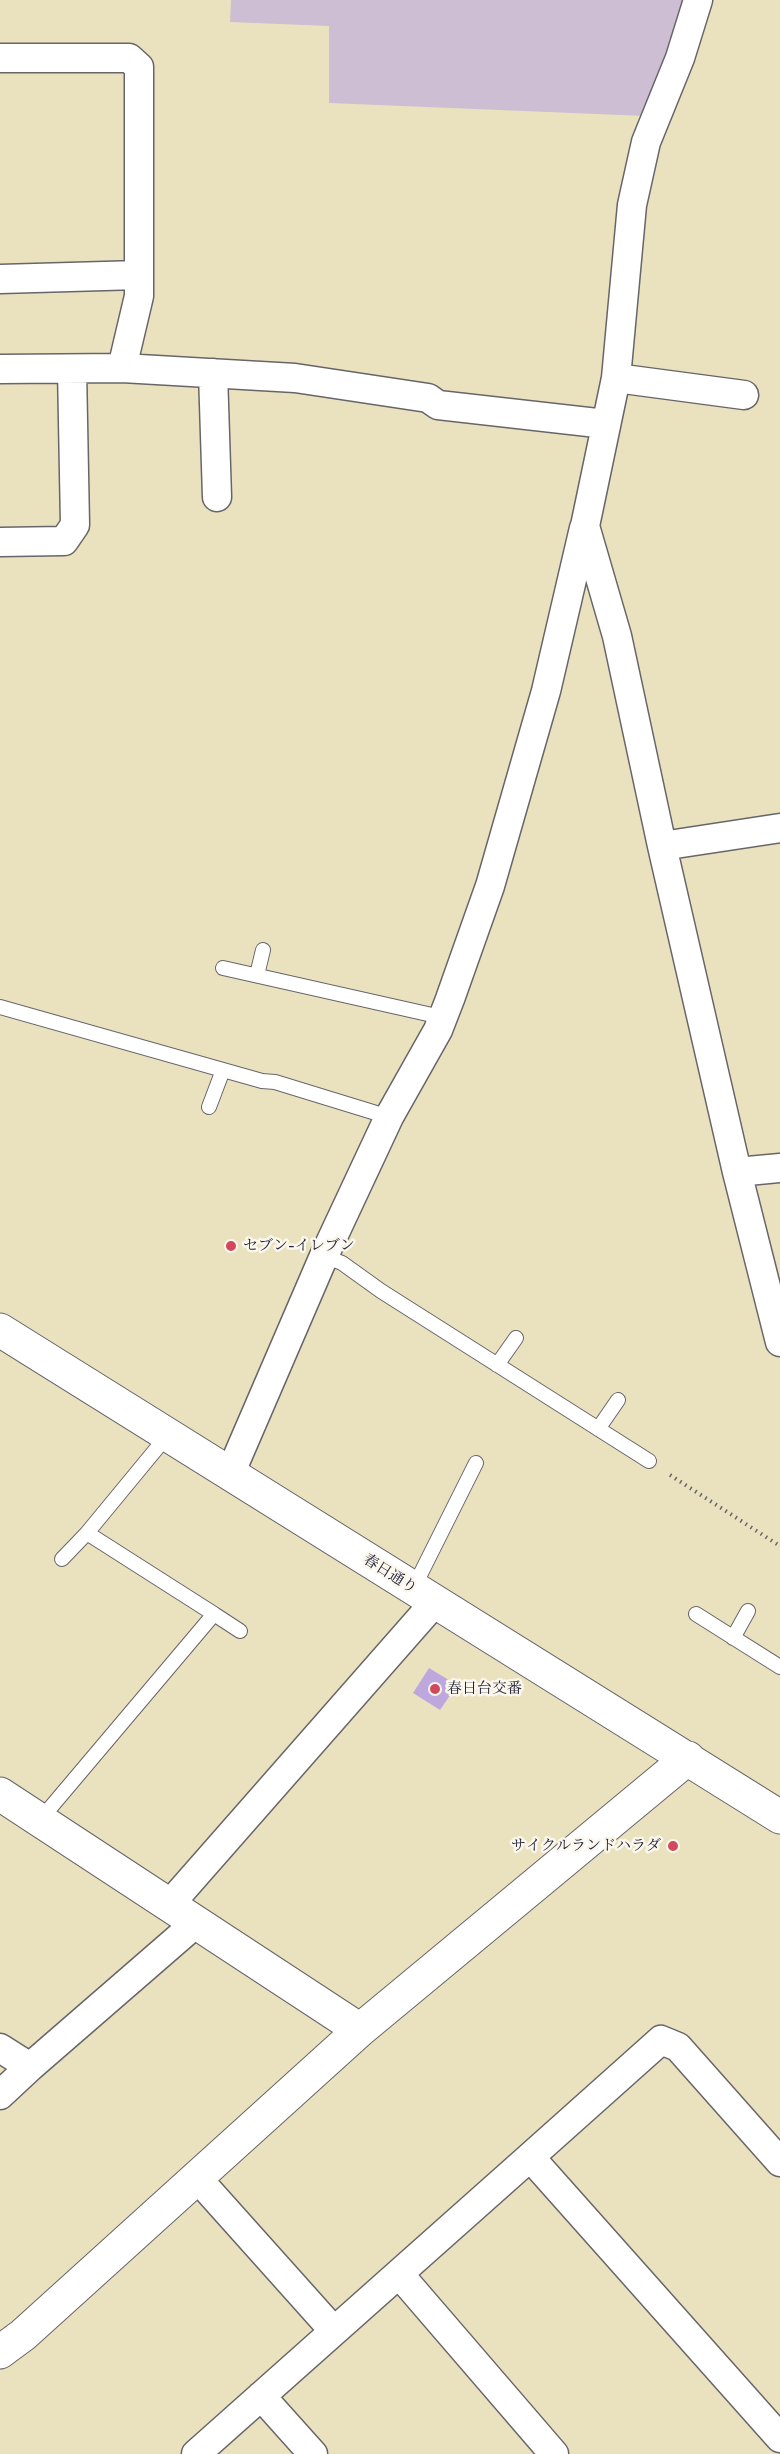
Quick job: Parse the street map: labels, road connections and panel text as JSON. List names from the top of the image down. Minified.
{"streets":{"street":["春日通り"]},"places":["セブン-イレブン","春日台交番","サイクルランドハラダ"]}
